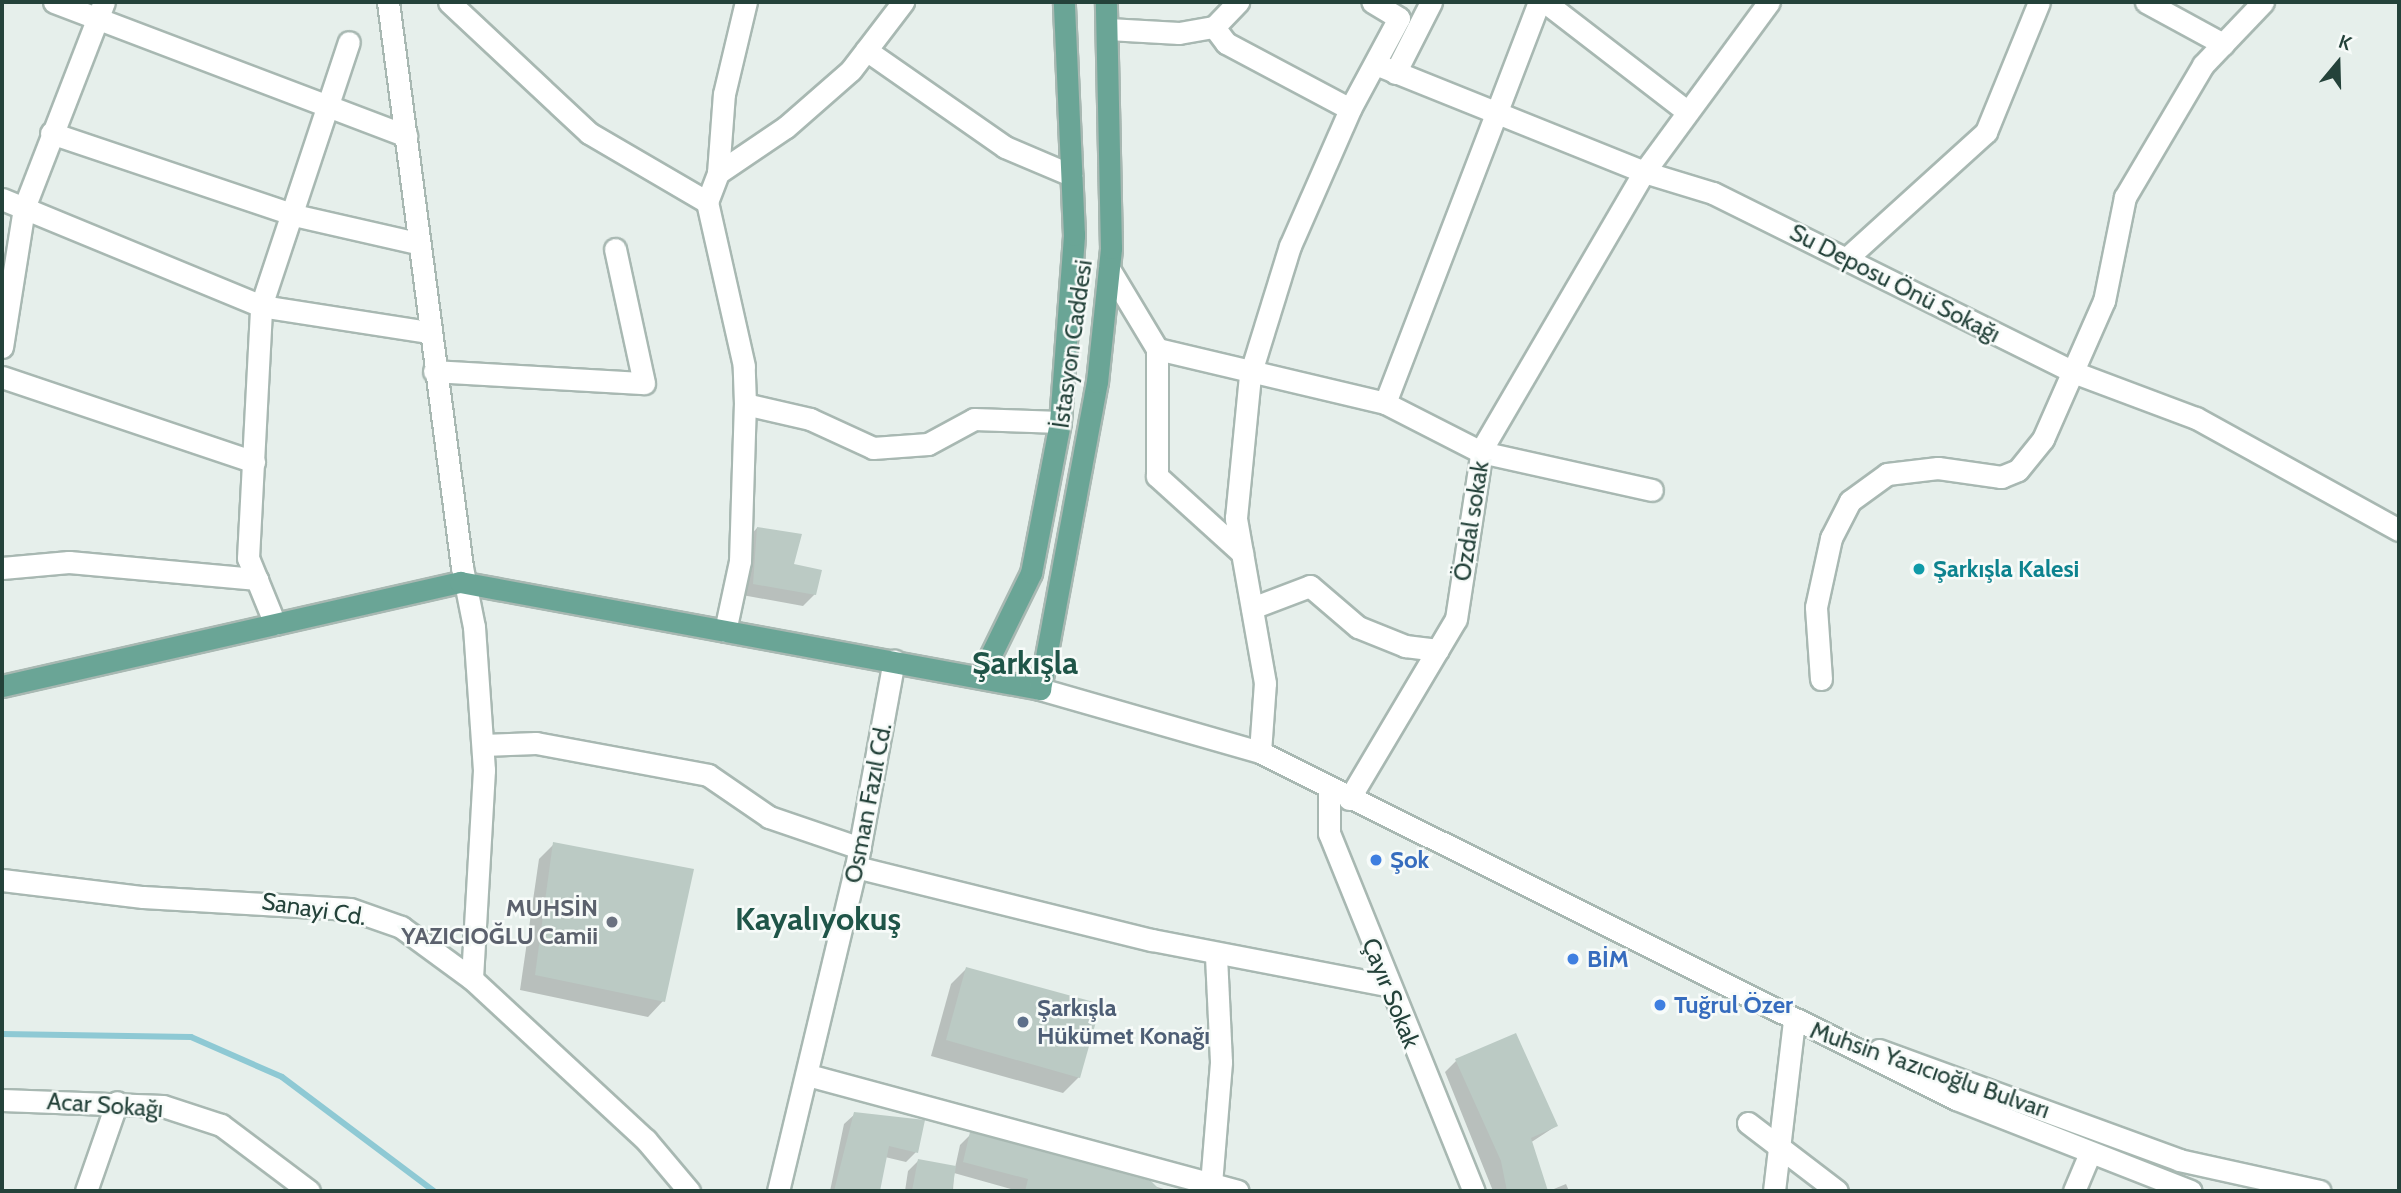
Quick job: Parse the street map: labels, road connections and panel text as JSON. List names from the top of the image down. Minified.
{"streets":{"main road":["İstasyon Caddesi"],"street":["Su Deposu Önü Sokağı","Özdal sokak","Osman Fazıl Cd.","Sanayi Cd.","Çayır Sokak","Muhsin Yazıcıoğlu Bulvarı","Acar Sokağı"]},"crossings":[["Su Deposu Önü Sokağı","Özdal sokak"]],"districts":["Şarkışla","Kayalıyokuş"],"places":["Şarkışla Kalesi","Şok","MUHSİN YAZICIOĞLU Camii","BİM","Tuğrul Özer","Şarkışla Hükümet Konağı"],"north":"top"}
